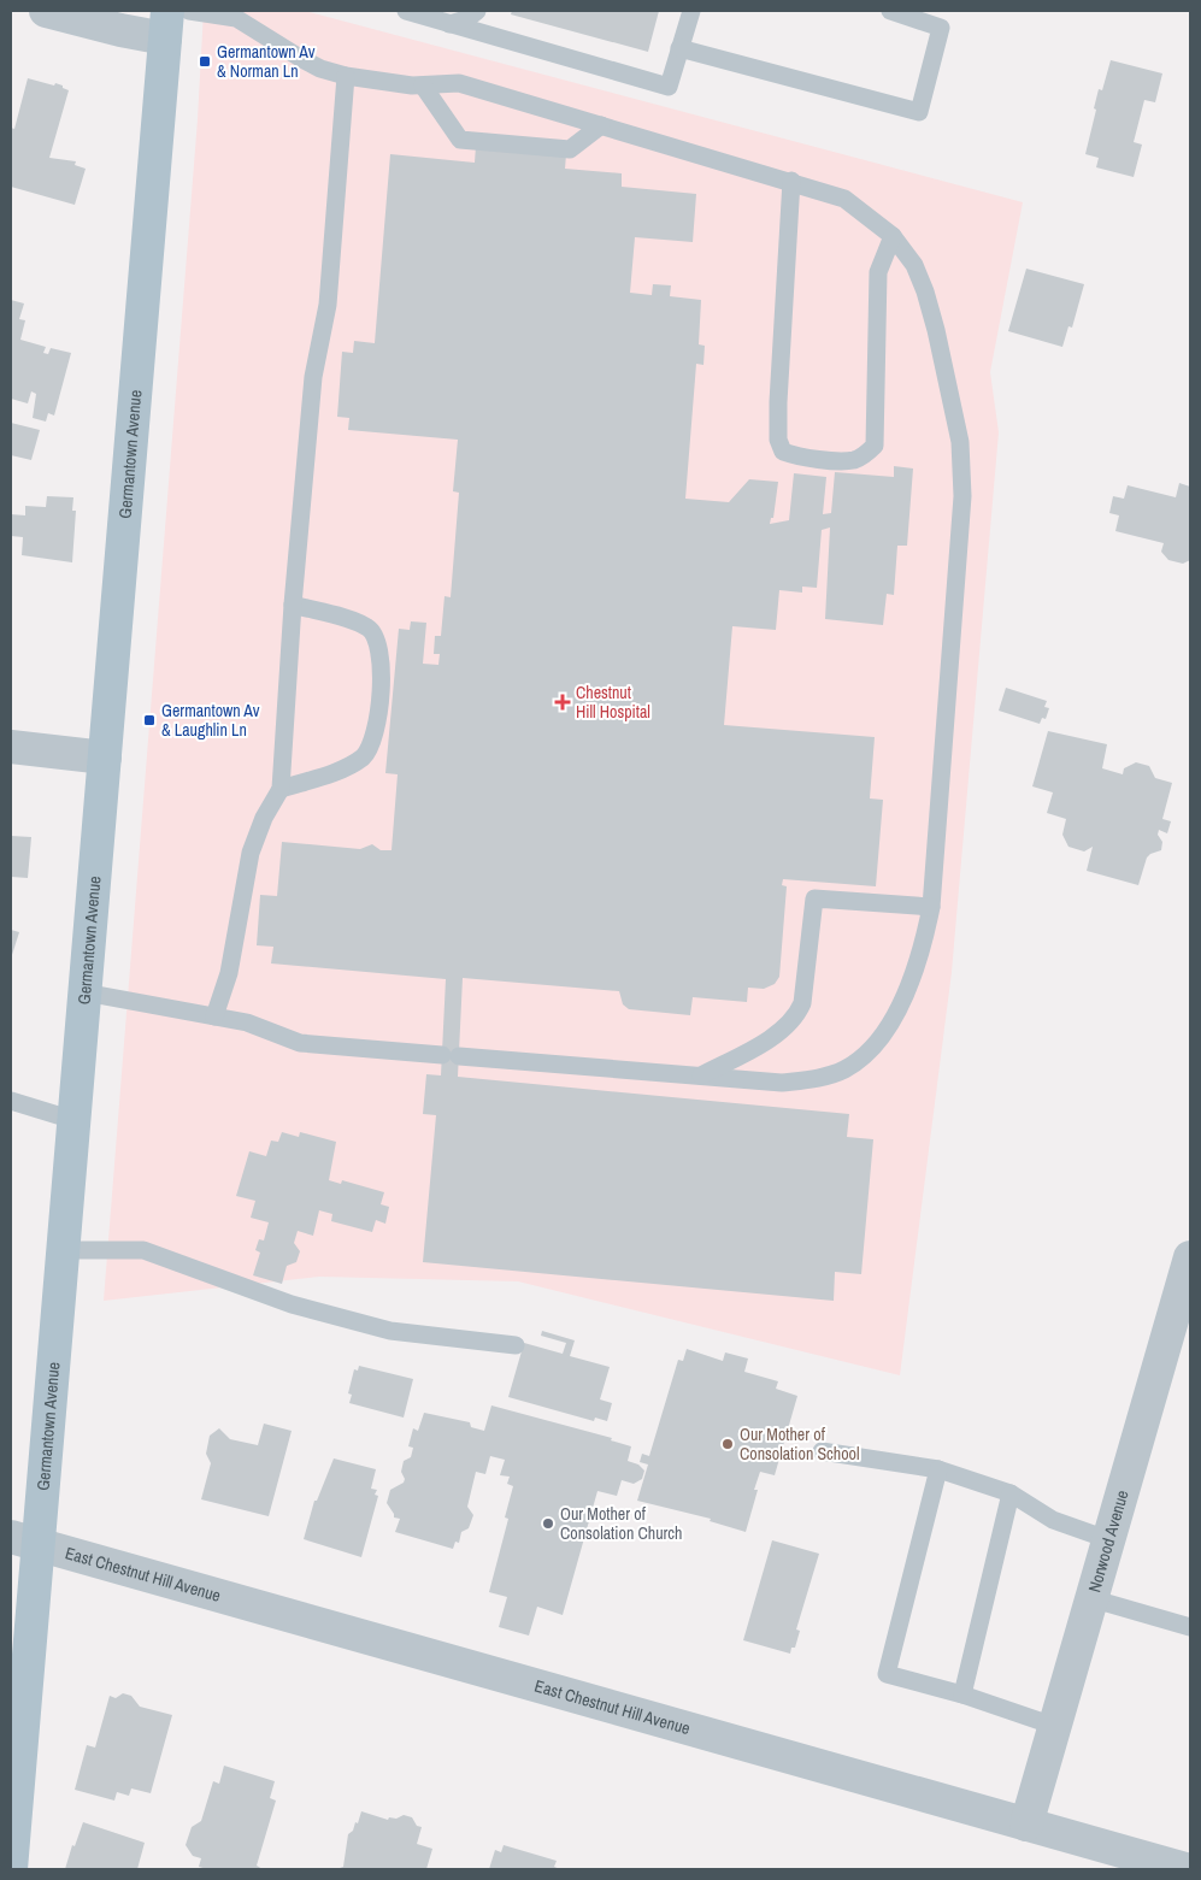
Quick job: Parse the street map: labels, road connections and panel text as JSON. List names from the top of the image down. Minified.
{"streets":{"main road":["Germantown Avenue"],"street":["Norwood Avenue","East Chestnut Hill Avenue"]},"crossings":[["Germantown Avenue","East Chestnut Hill Avenue"],["Norwood Avenue","East Chestnut Hill Avenue"]],"places":{"transit":["Germantown Av & Norman Ln","Germantown Av & Laughlin Ln"],"health":["Chestnut Hill Hospital"],"other":["Our Mother of Consolation School","Our Mother of Consolation Church"]}}
